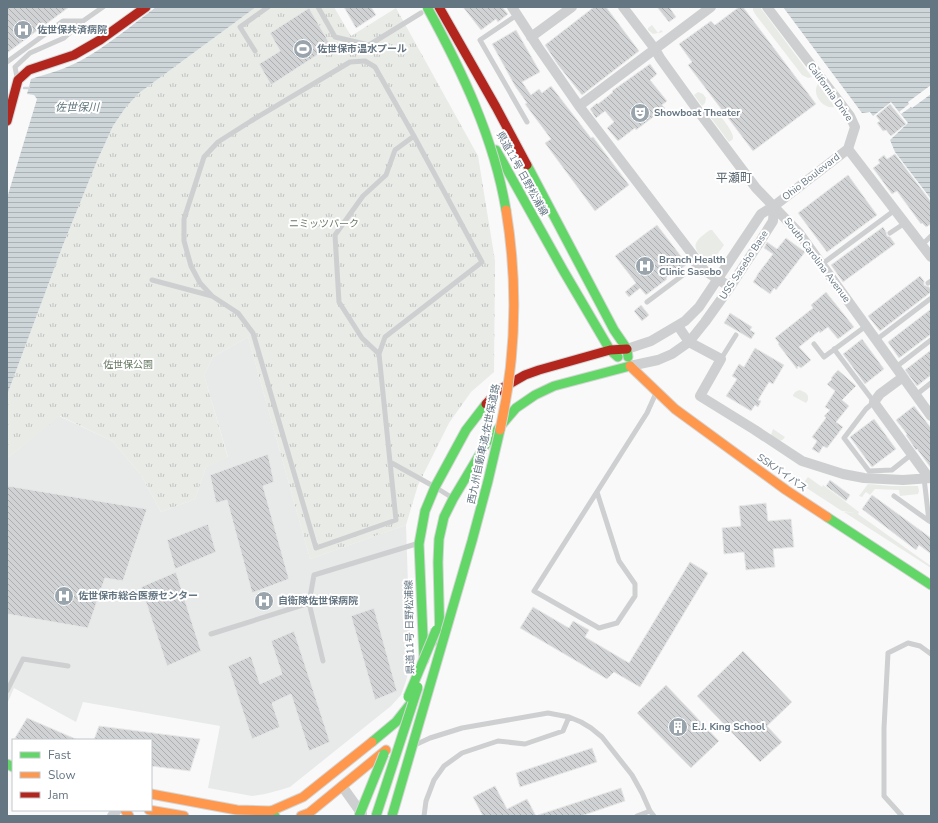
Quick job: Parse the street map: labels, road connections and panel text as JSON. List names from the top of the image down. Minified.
{"streets":{"main road":["県道11号 日野松浦線","西九州自動車道;佐世保道路","SSKバイパス"],"street":["California Drive","Ohio Boulevard","South Carolina Avenue","USS Sasebo Base"]},"crossings":[["California Drive","Ohio Boulevard"],["県道11号 日野松浦線","USS Sasebo Base"],["県道11号 日野松浦線","西九州自動車道;佐世保道路"],["県道11号 日野松浦線","SSKバイパス"],["Ohio Boulevard","South Carolina Avenue"],["Ohio Boulevard","USS Sasebo Base"],["South Carolina Avenue","USS Sasebo Base"],["USS Sasebo Base","SSKバイパス"]],"districts":["平瀬町"],"water":["佐世保川"],"parks":["ニミッツパーク","佐世保公園"],"places":{"hospital":["佐世保共済病院","Branch Health Clinic Sasebo","佐世保市総合医療センター","自衛隊佐世保病院"],"sports":["佐世保市温水プール"],"theatre":["Showboat Theater"],"building":["E.J. King School"]},"legend":["Fast","Slow","Jam"]}
